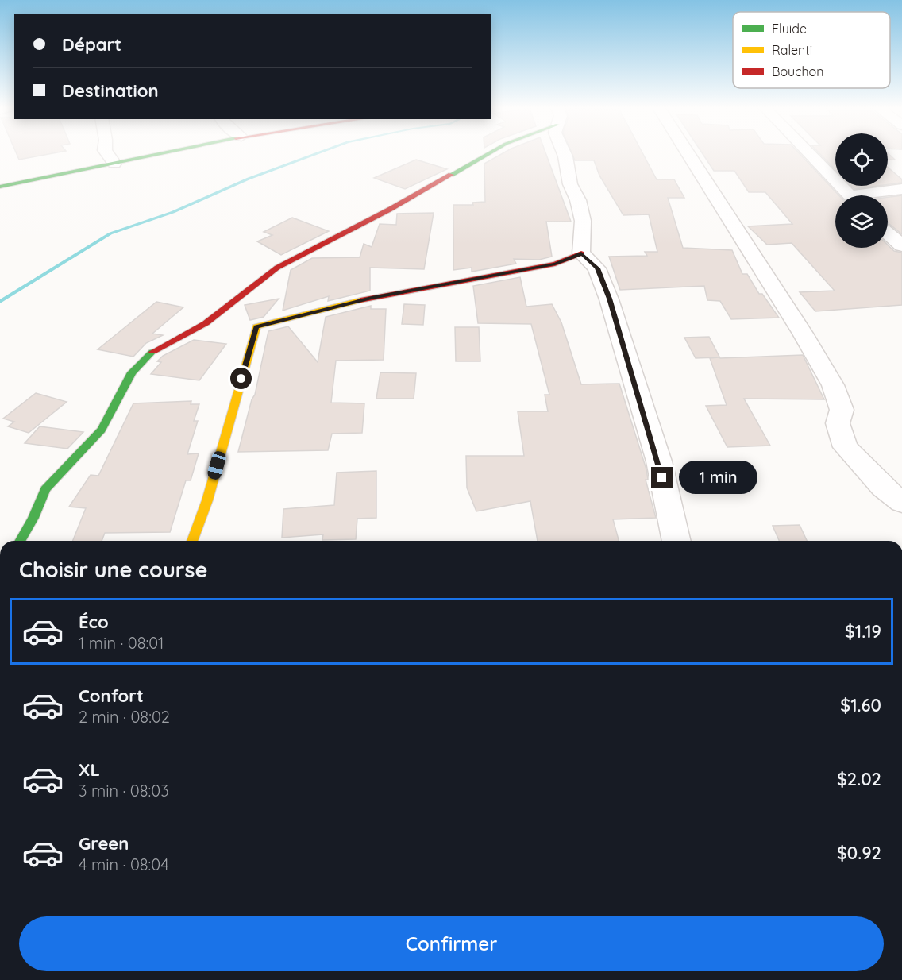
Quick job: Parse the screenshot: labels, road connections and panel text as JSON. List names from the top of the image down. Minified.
{"legend":["Fluide","Ralenti","Bouchon"],"page":{"banner":["Départ","Destination"],"bubble":"1 min","heading":"Choisir une course","list":[{"name":"Éco","note":"1 min · 08:01","value":"$1.19"},{"name":"Confort","note":"2 min · 08:02","value":"$1.60"},{"name":"XL","note":"3 min · 08:03","value":"$2.02"},{"name":"Green","note":"4 min · 08:04","value":"$0.92"}],"buttons":"Confirmer"}}
